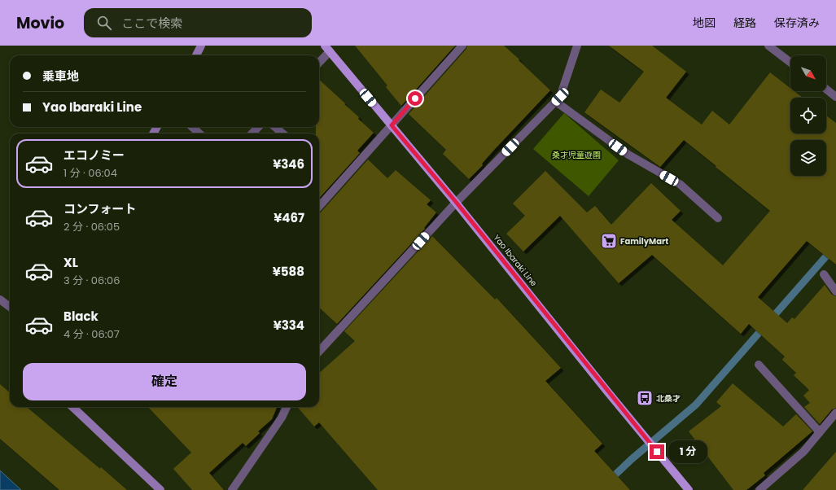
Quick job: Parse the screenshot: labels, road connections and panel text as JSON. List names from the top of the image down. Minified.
{"streets":{"main road":["Yao Ibaraki Line"]},"parks":["桑才児童遊園"],"places":{"supermarket":["FamilyMart"],"bus stop":["北桑才"]},"north":"bottom right","page":{"header":"Movio","search":"ここで検索","nav":["地図","経路","保存済み"],"banner":["乗車地","Yao Ibaraki Line"],"list":[{"name":"エコノミー","note":"1 分 · 06:04","value":"¥346"},{"name":"コンフォート","note":"2 分 · 06:05","value":"¥467"},{"name":"XL","note":"3 分 · 06:06","value":"¥588"},{"name":"Black","note":"4 分 · 06:07","value":"¥334"}],"buttons":"確定","bubble":"1 分"}}
